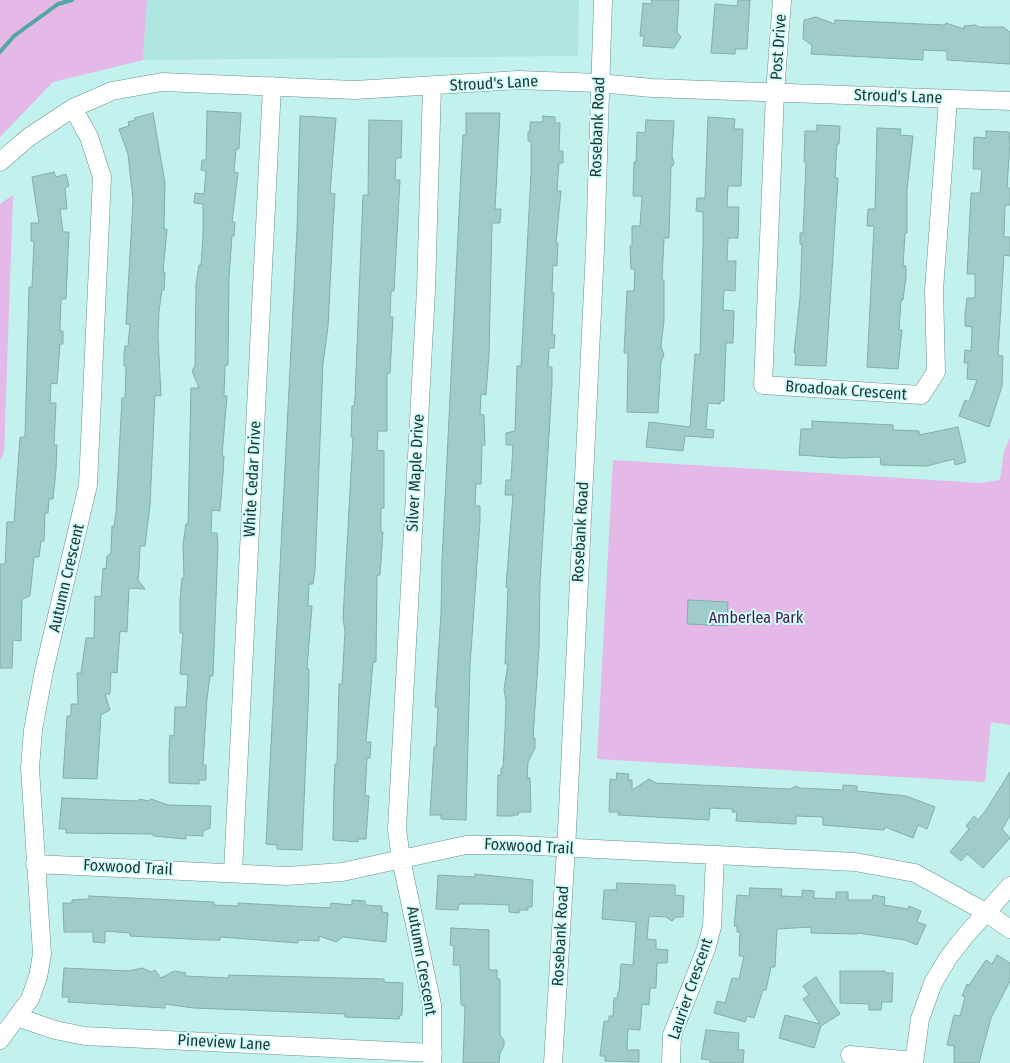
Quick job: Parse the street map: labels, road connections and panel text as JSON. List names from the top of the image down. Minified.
{"streets":{"street":["Post Drive","Stroud's Lane","Rosebank Road","Broadoak Crescent","Silver Maple Drive","White Cedar Drive","Autumn Crescent","Foxwood Trail","Laurier Crescent","Pineview Lane"]},"crossings":[["Post Drive","Stroud's Lane"],["Post Drive","Broadoak Crescent"],["Stroud's Lane","Rosebank Road"],["Stroud's Lane","Broadoak Crescent"],["Stroud's Lane","Silver Maple Drive"],["Stroud's Lane","White Cedar Drive"],["Stroud's Lane","Autumn Crescent"],["Rosebank Road","Foxwood Trail"],["Silver Maple Drive","Autumn Crescent"],["Silver Maple Drive","Foxwood Trail"],["White Cedar Drive","Foxwood Trail"],["Autumn Crescent","Foxwood Trail"],["Autumn Crescent","Pineview Lane"],["Foxwood Trail","Laurier Crescent"]],"parks":["Amberlea Park"]}
